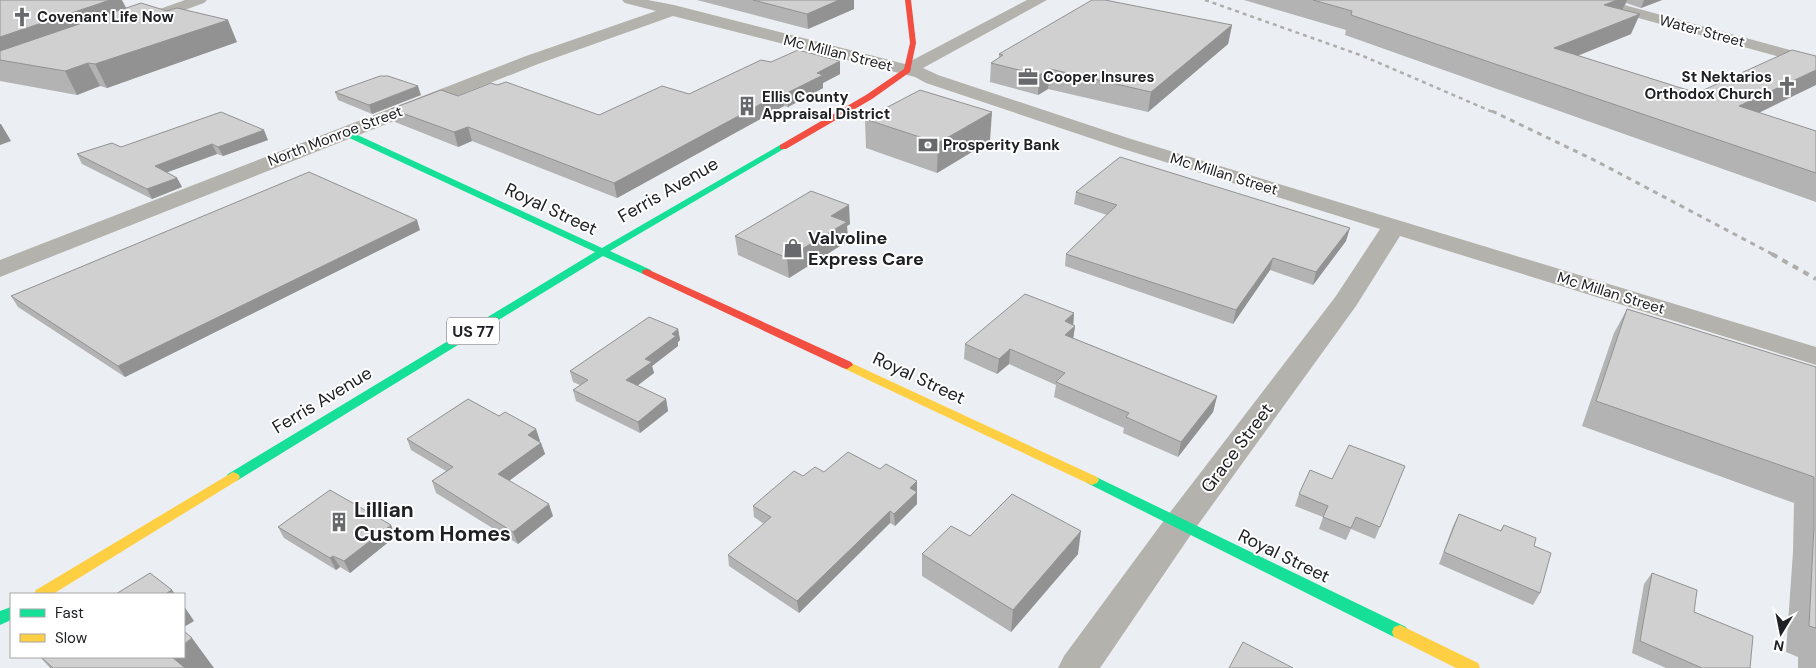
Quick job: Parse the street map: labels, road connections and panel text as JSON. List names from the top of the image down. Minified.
{"streets":{"main road":["Ferris Avenue","Royal Street","US 77"],"street":["Water Street","Mc Millan Street","North Monroe Street","Grace Street"]},"crossings":[["Mc Millan Street","North Monroe Street"],["Mc Millan Street","Ferris Avenue"],["Mc Millan Street","Grace Street"],["North Monroe Street","Royal Street"],["Ferris Avenue","Royal Street"],["Royal Street","Grace Street"]],"places":{"church":["Covenant Life Now","St Nektarios Orthodox Church"],"office":["Cooper Insures"],"building":["Ellis County Appraisal District","Lillian Custom Homes"],"bank":["Prosperity Bank"],"shop":["Valvoline Express Care"]},"legend":["Fast","Slow"],"north":"bottom"}
